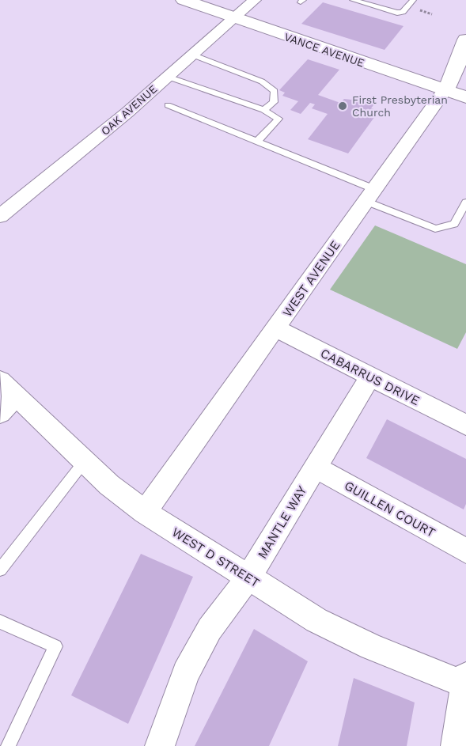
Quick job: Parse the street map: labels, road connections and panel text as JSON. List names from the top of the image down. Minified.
{"streets":{"street":["VANCE AVENUE","OAK AVENUE","WEST AVENUE","CABARRUS DRIVE","GUILLEN COURT","MANTLE WAY","WEST D STREET"]},"crossings":[["VANCE AVENUE","OAK AVENUE"],["VANCE AVENUE","WEST AVENUE"],["WEST AVENUE","CABARRUS DRIVE"],["WEST AVENUE","WEST D STREET"],["CABARRUS DRIVE","MANTLE WAY"],["GUILLEN COURT","MANTLE WAY"],["MANTLE WAY","WEST D STREET"]],"places":["First Presbyterian Church"]}
